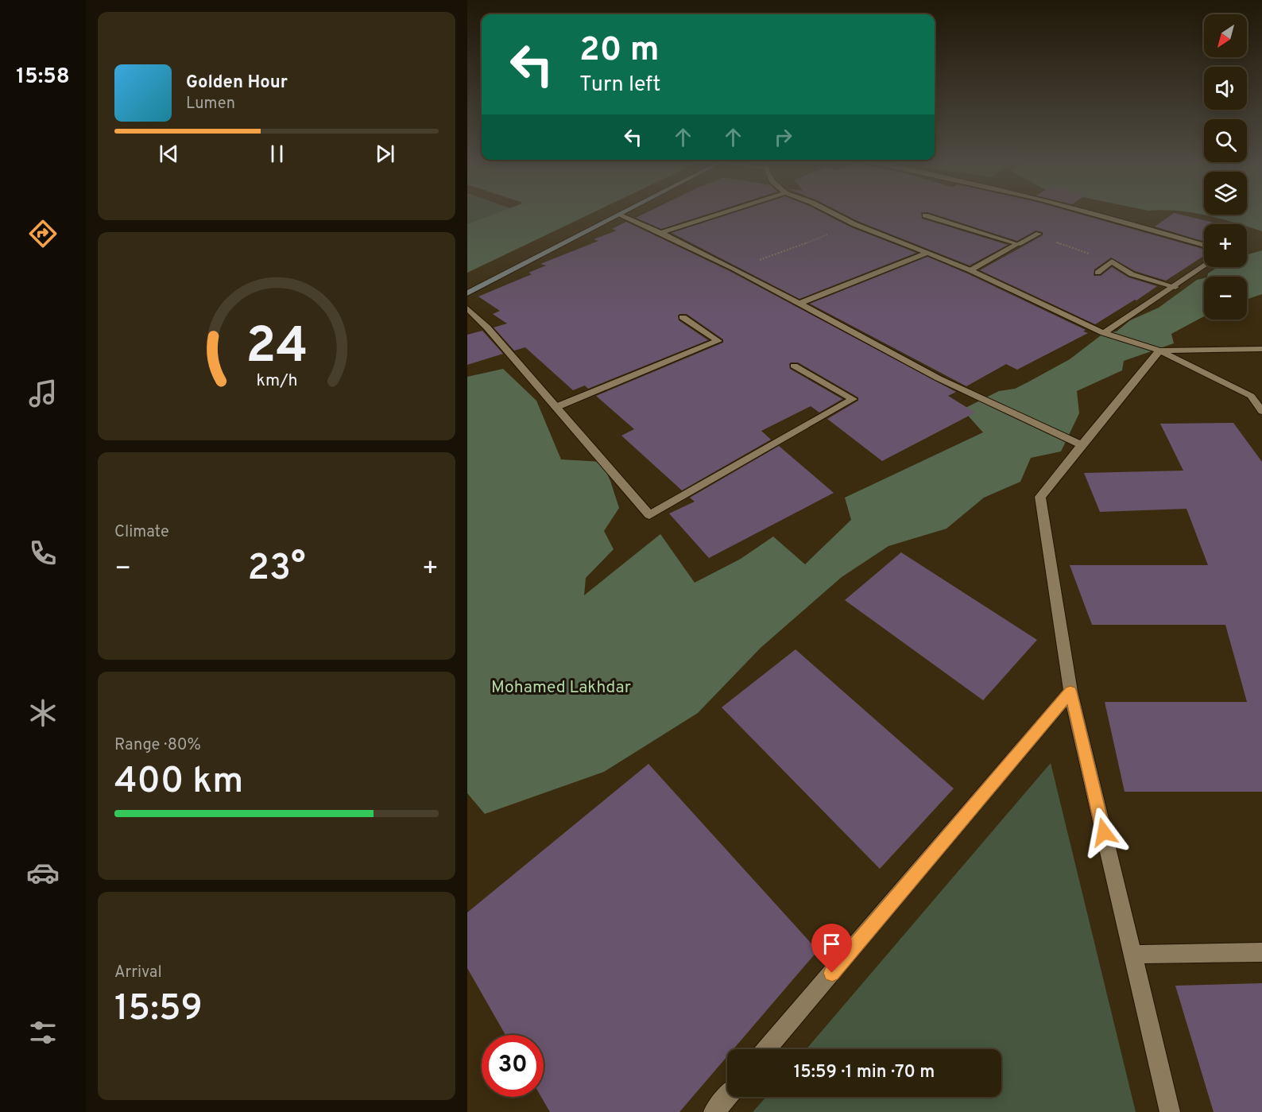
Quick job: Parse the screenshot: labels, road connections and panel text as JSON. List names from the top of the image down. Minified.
{"parks":["Mohamed Lakhdar"],"north":"bottom left","page":{"tabs":"15:58","map_buttons":["+","−"],"turn":["20 m","Turn left"],"song":["Golden Hour","Lumen"],"tile":["Climate",["Range · 80%","400 km"],["Arrival","15:59"]],"heat":["−","23°","+"],"limit":"30","trip":"15:59 · 1 min · 70 m","gauge":["24","km/h"]}}
